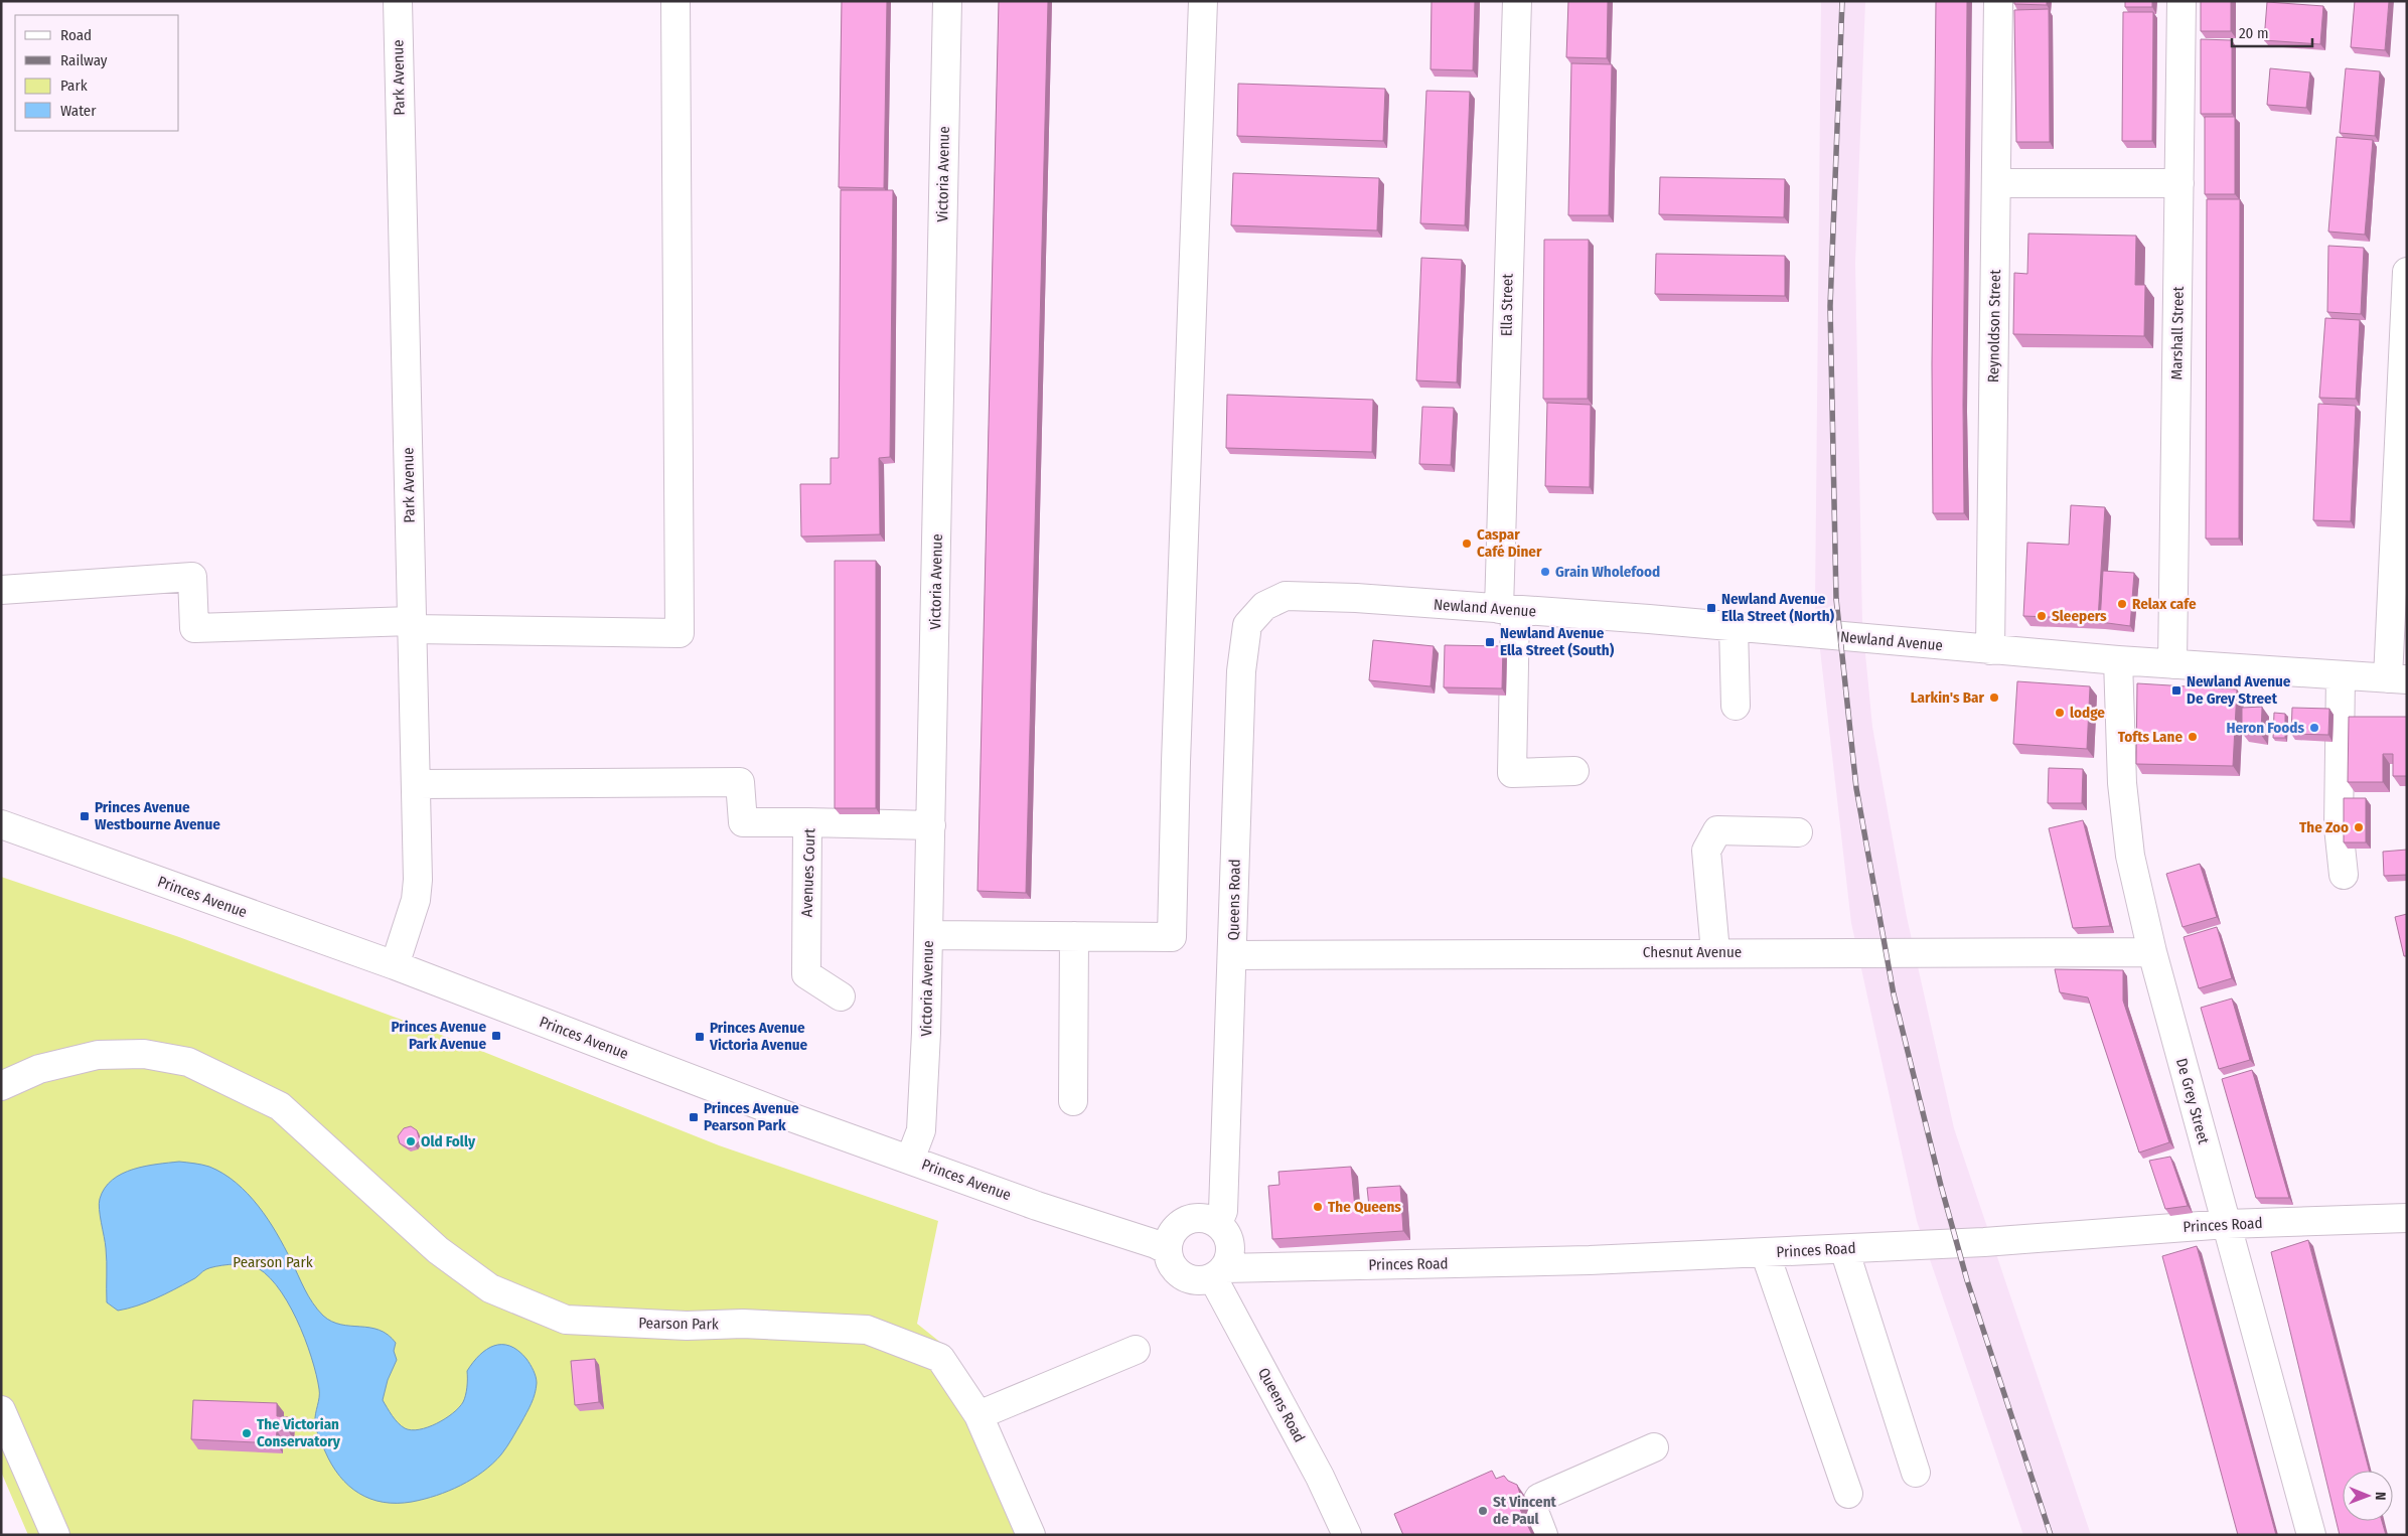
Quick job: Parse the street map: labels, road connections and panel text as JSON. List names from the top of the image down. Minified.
{"streets":{"street":["Park Avenue","Victoria Avenue","Ella Street","Reynoldson Street","Marshall Street","Newland Avenue","Avenues Court","Princes Avenue","Queens Road","Chesnut Avenue","De Grey Street","Princes Road","Pearson Park"]},"crossings":[["Park Avenue","Princes Avenue"],["Victoria Avenue","Avenues Court"],["Victoria Avenue","Princes Avenue"],["Ella Street","Newland Avenue"],["Reynoldson Street","Newland Avenue"],["Marshall Street","Newland Avenue"],["Newland Avenue","Queens Road"],["Newland Avenue","De Grey Street"],["Princes Avenue","Queens Road"],["Princes Avenue","Princes Road"],["Queens Road","Chesnut Avenue"],["Queens Road","Princes Road"],["Chesnut Avenue","De Grey Street"],["De Grey Street","Princes Road"]],"parks":["Pearson Park"],"places":{"other":["Caspar Café Diner","Grain Wholefood","Relax cafe","Sleepers","Larkin's Bar","lodge","Heron Foods","Tofts Lane","The Zoo","Old Folly","The Queens","The Victorian Conservatory","St Vincent de Paul"],"transit":["Newland Avenue Ella Street (North)","Newland Avenue Ella Street (South)","Newland Avenue De Grey Street","Princes Avenue Westbourne Avenue","Princes Avenue Park Avenue","Princes Avenue Victoria Avenue","Princes Avenue Pearson Park"]},"legend":["Road","Railway","Park","Water"],"scale_bar":"20 m","north":"right"}
